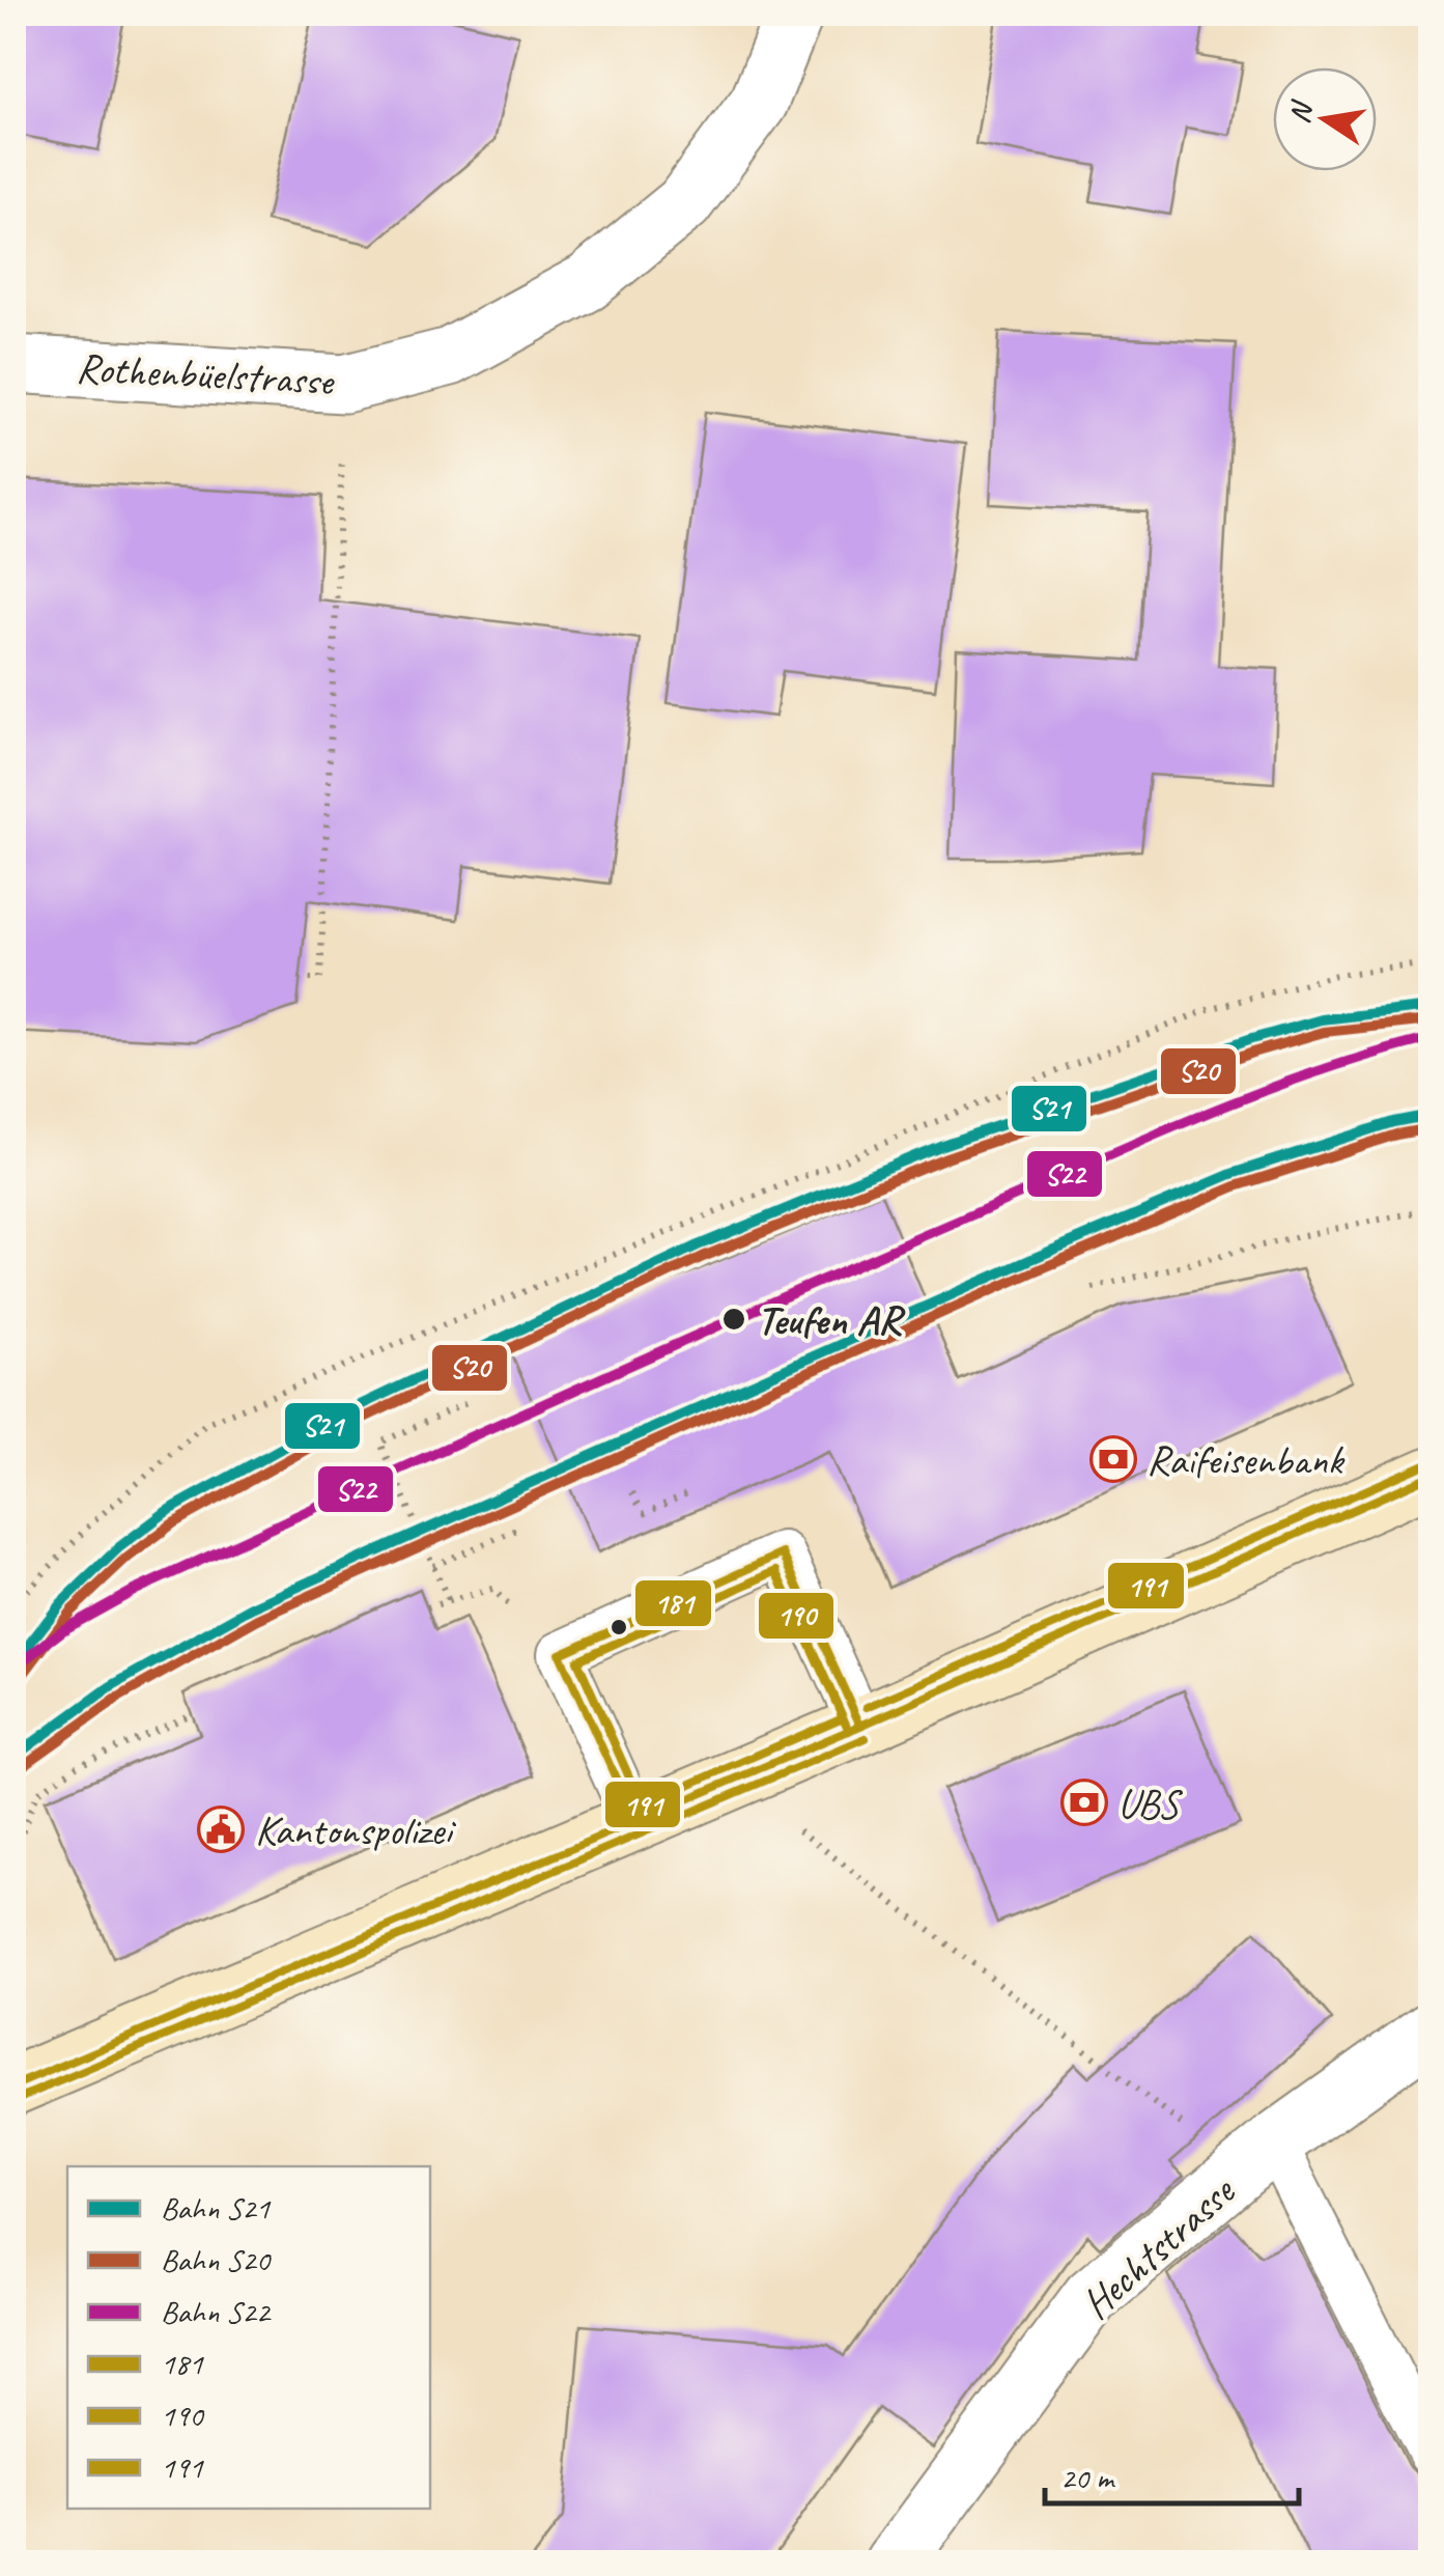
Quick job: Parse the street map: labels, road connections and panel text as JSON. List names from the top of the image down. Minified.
{"streets":{"street":["Rothenbüelstrasse","Hechtstrasse"]},"places":{"other":["Teufen AR"],"bank":["Raifeisenbank","UBS"],"public building":["Kantonspolizei"]},"lines":["rail line S21","rail line S20","rail line S22","transit line 191","transit line 181","transit line 190"],"legend":["Bahn S21","Bahn S20","Bahn S22","181","190","191"],"scale_bar":"20 m","north":"left"}
